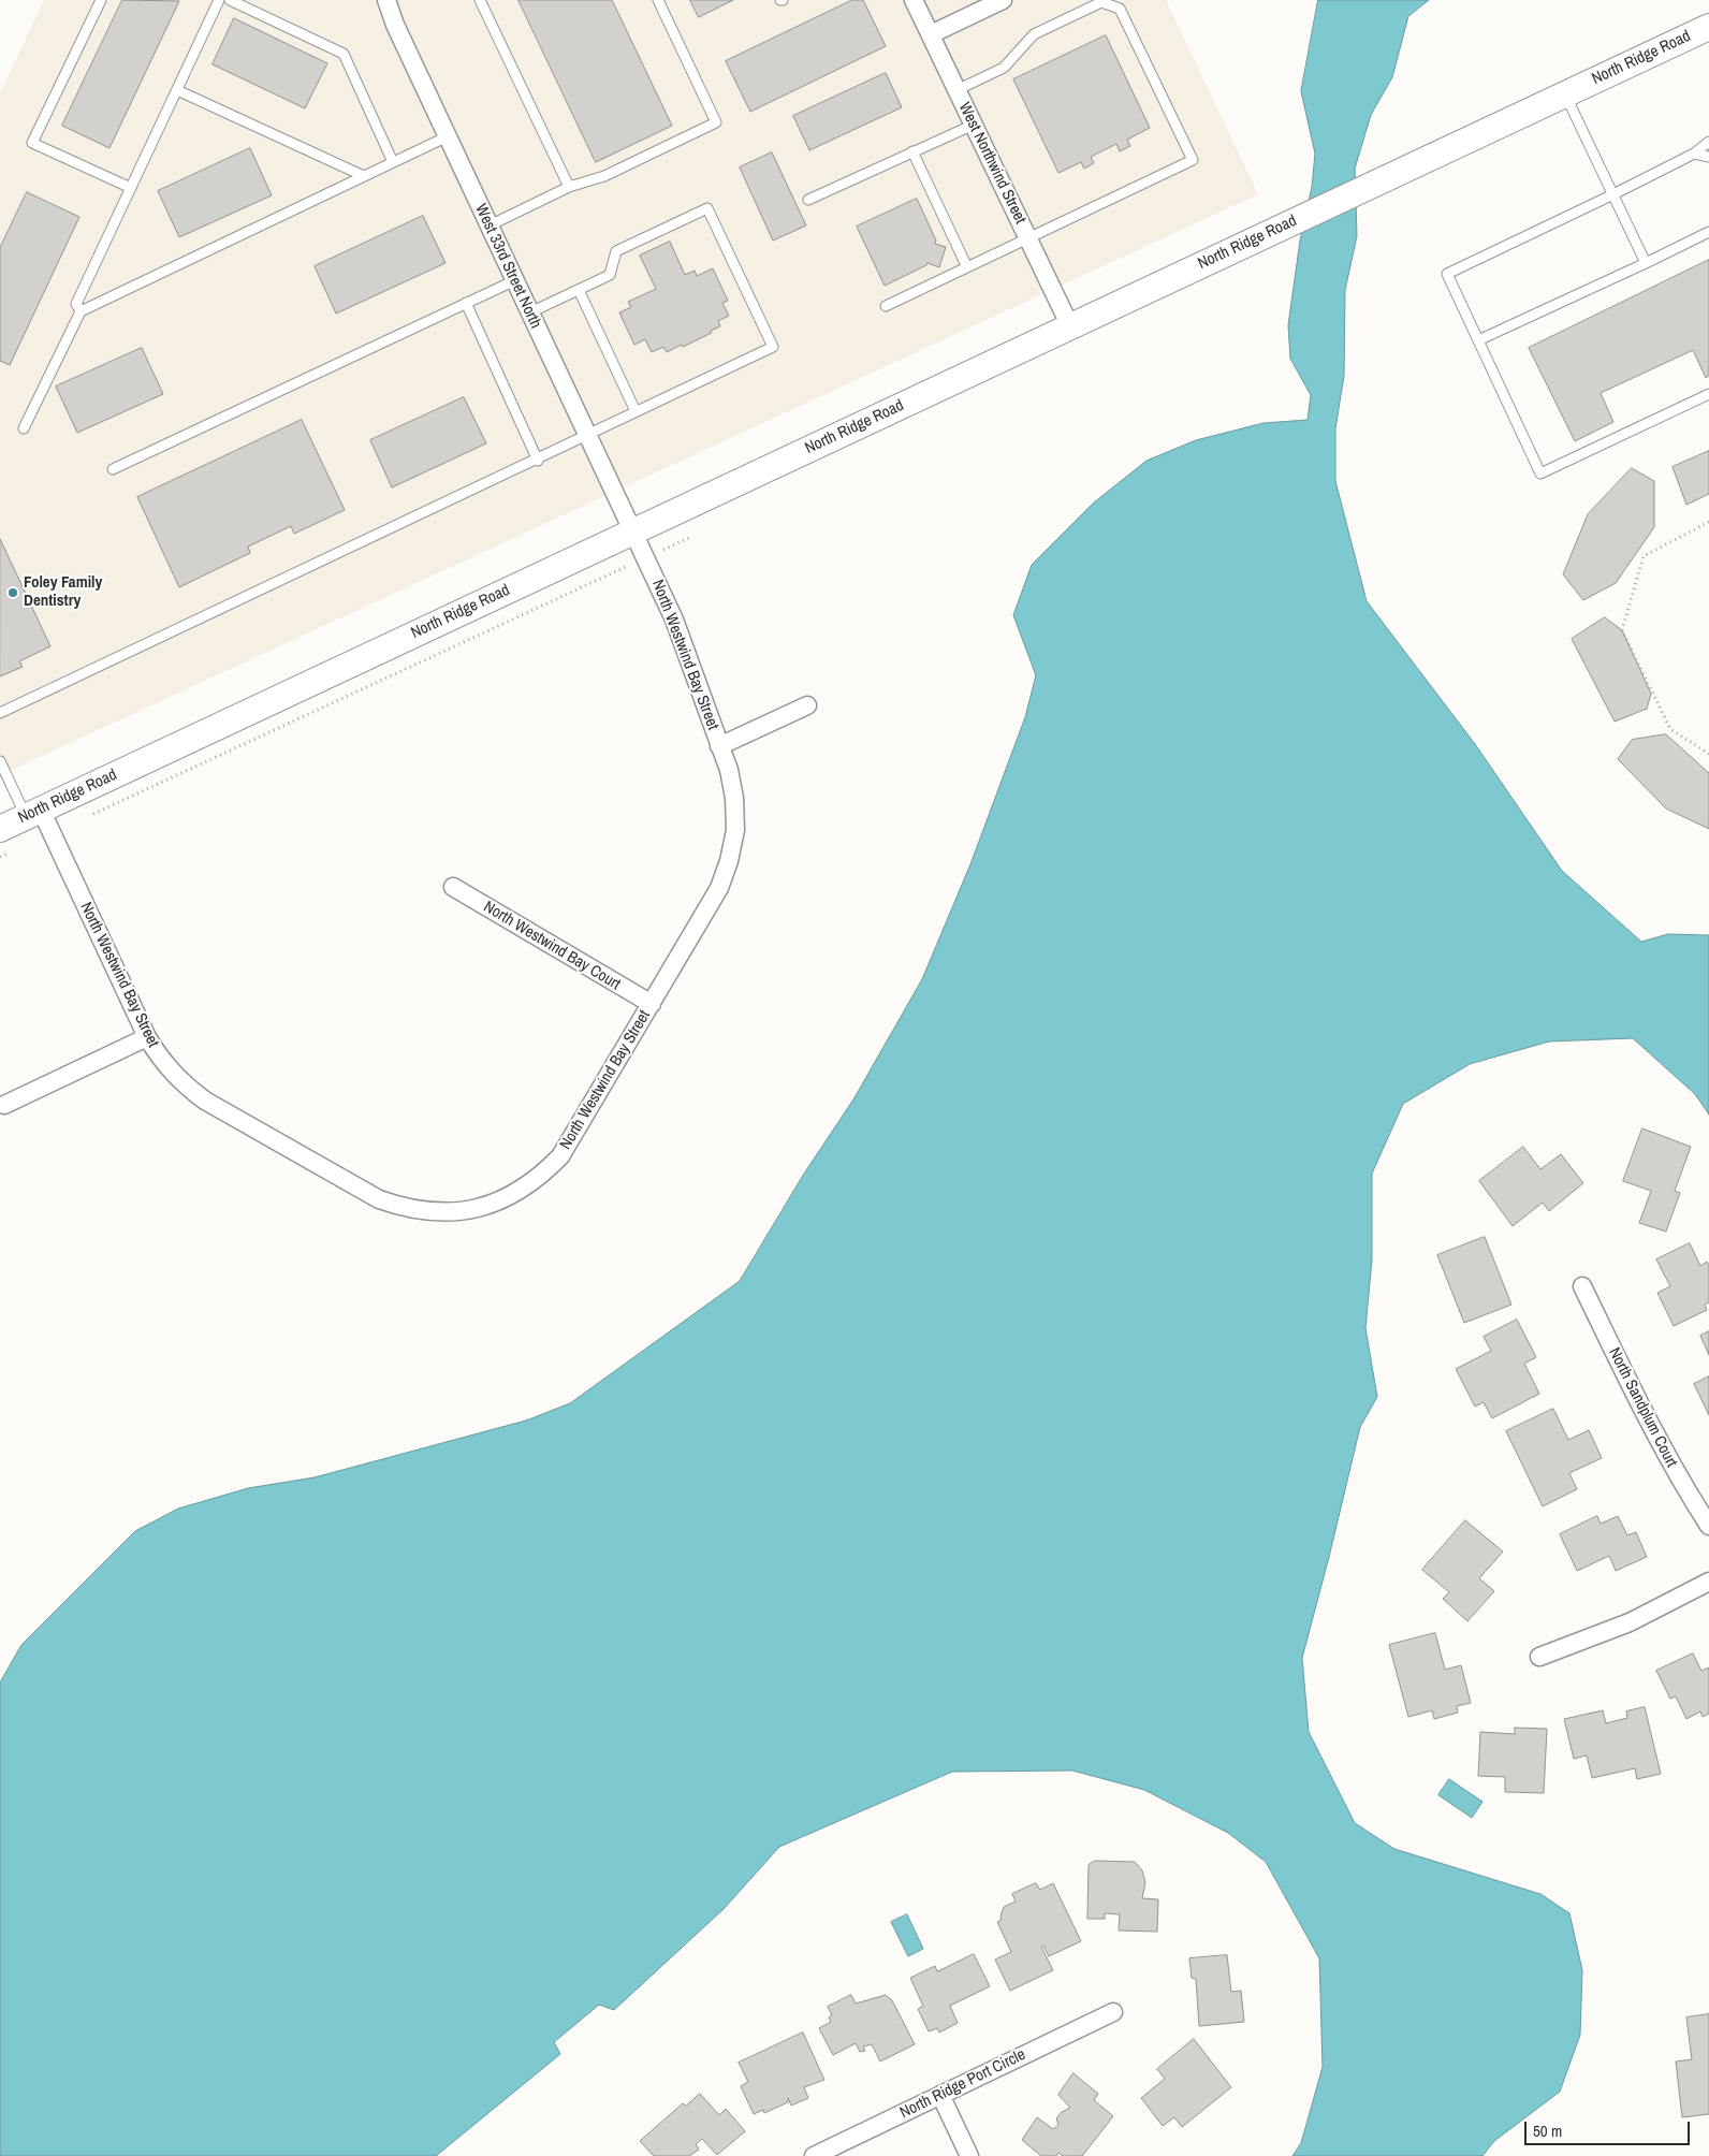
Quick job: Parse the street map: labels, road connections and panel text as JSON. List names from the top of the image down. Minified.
{"streets":{"main road":["North Ridge Road"],"street":["West Northwind Street","West 33rd Street North","North Westwind Bay Street","North Westwind Bay Court","North Sandplum Court","North Ridge Port Circle"]},"crossings":[["North Ridge Road","West Northwind Street"],["North Ridge Road","West 33rd Street North"],["North Ridge Road","North Westwind Bay Street"],["West 33rd Street North","North Westwind Bay Street"],["North Westwind Bay Street","North Westwind Bay Court"]],"places":["Foley Family Dentistry"],"scale_bar":"50 m"}
